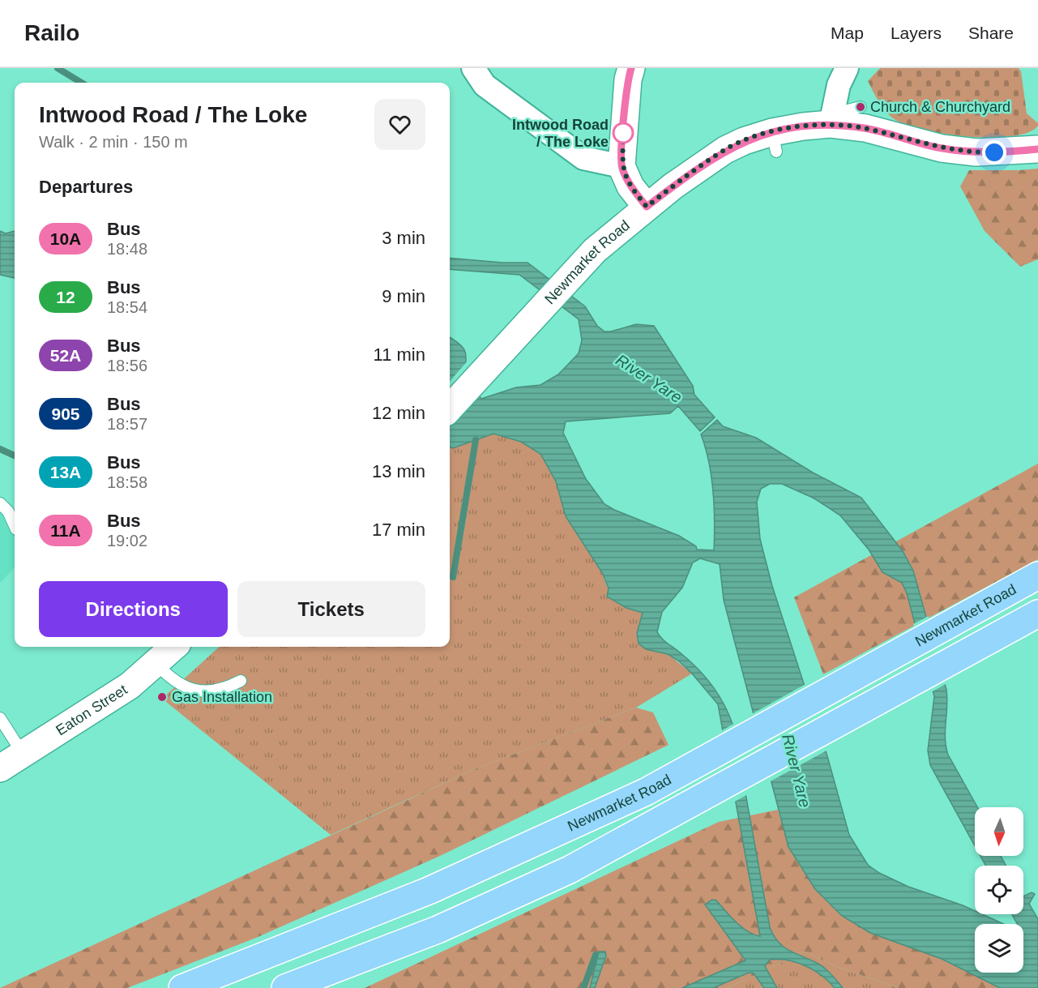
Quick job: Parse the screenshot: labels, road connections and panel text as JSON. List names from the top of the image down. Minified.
{"streets":{"highway":["Newmarket Road"],"street":["Eaton Street"]},"water":["River Yare"],"places":["Church & Churchyard","Intwood Road / The Loke","Gas Installation"],"lines":["bus line 10A"],"north":"bottom","page":{"header":"Railo","nav":["Map","Layers","Share"],"heading":[["Intwood Road / The Loke","Walk · 2 min · 150 m"],"Departures"],"list":[{"mark":"10A","name":"Bus","note":"18:48","value":"3 min"},{"mark":"12","name":"Bus","note":"18:54","value":"9 min"},{"mark":"52A","name":"Bus","note":"18:56","value":"11 min"},{"mark":"905","name":"Bus","note":"18:57","value":"12 min"},{"mark":"13A","name":"Bus","note":"18:58","value":"13 min"},{"mark":"11A","name":"Bus","note":"19:02","value":"17 min"}],"buttons":["Directions","Tickets"]}}
